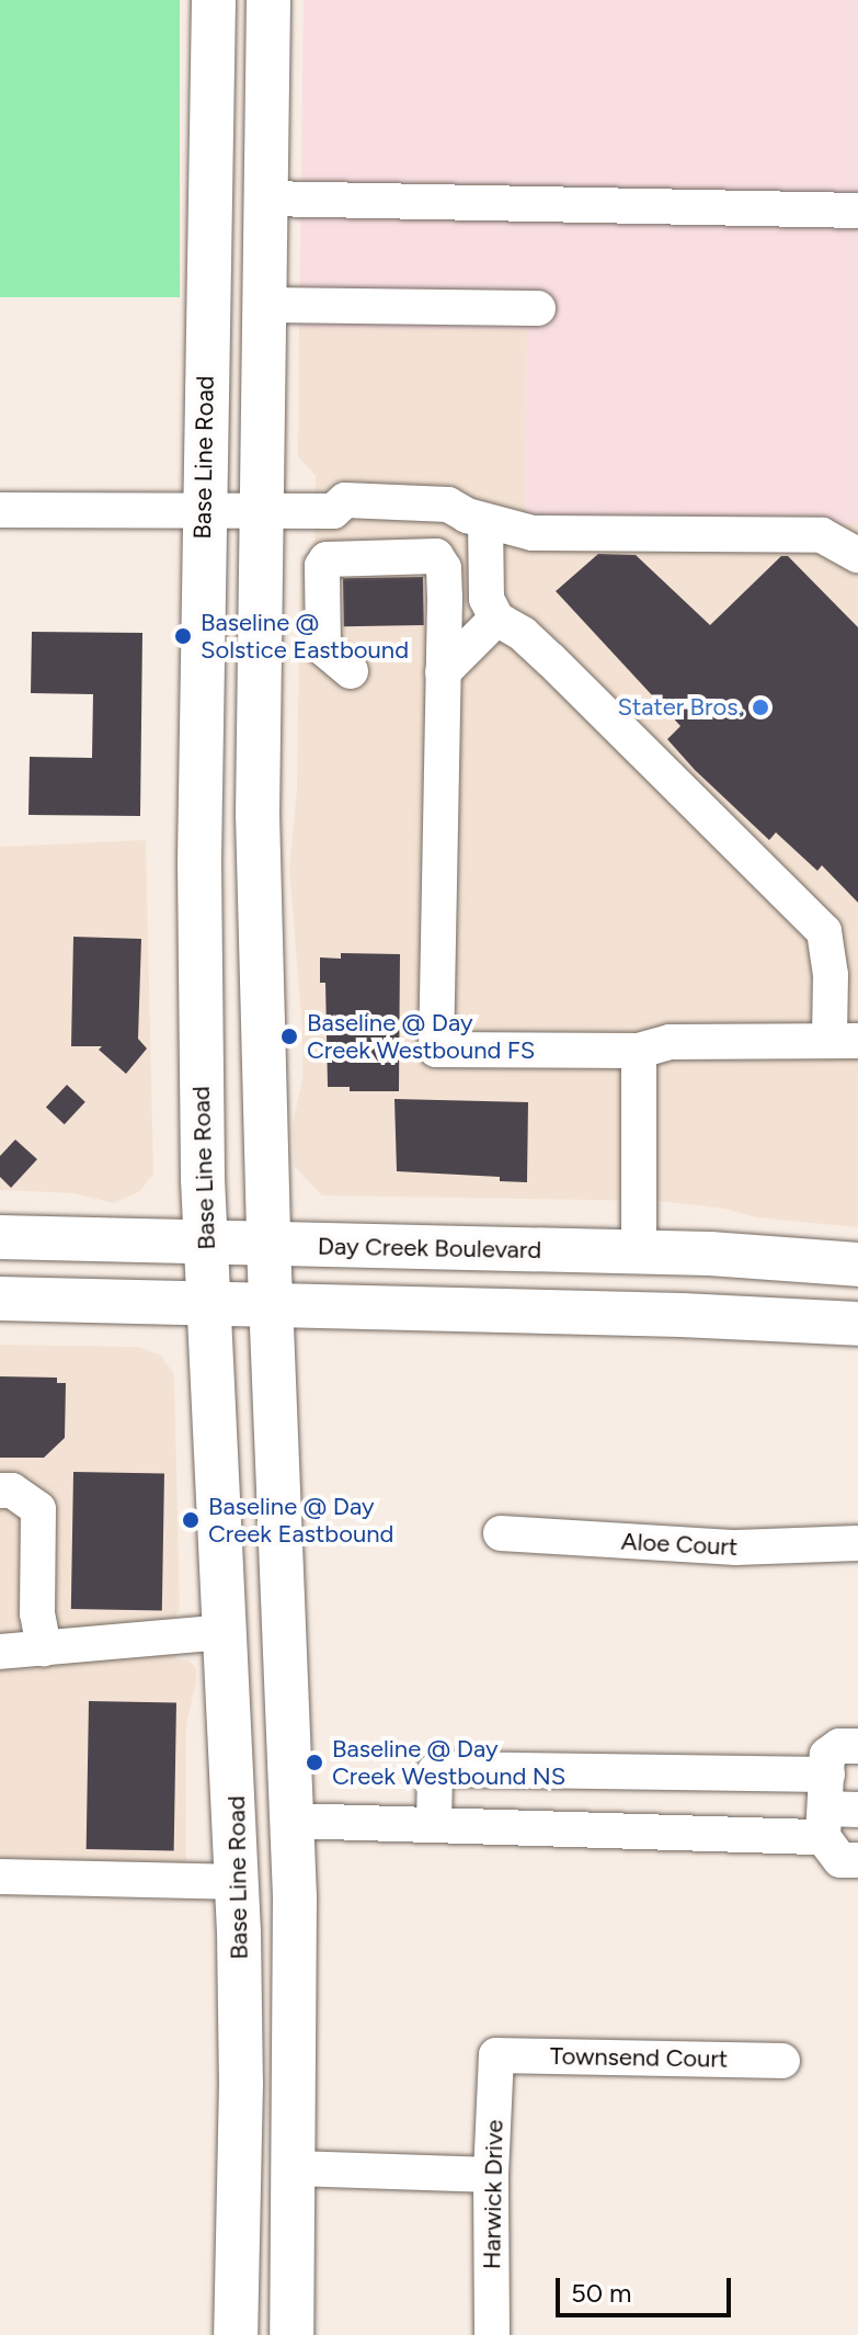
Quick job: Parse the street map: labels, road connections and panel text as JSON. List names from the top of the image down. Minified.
{"streets":{"main road":["Base Line Road","Day Creek Boulevard"],"street":["Aloe Court","Townsend Court","Harwick Drive"]},"crossings":[["Base Line Road","Day Creek Boulevard"],["Townsend Court","Harwick Drive"]],"places":["Baseline @ Solstice Eastbound","Stater Bros.","Baseline @ Day Creek Westbound FS","Baseline @ Day Creek Eastbound","Baseline @ Day Creek Westbound NS"],"scale_bar":"50 m"}
